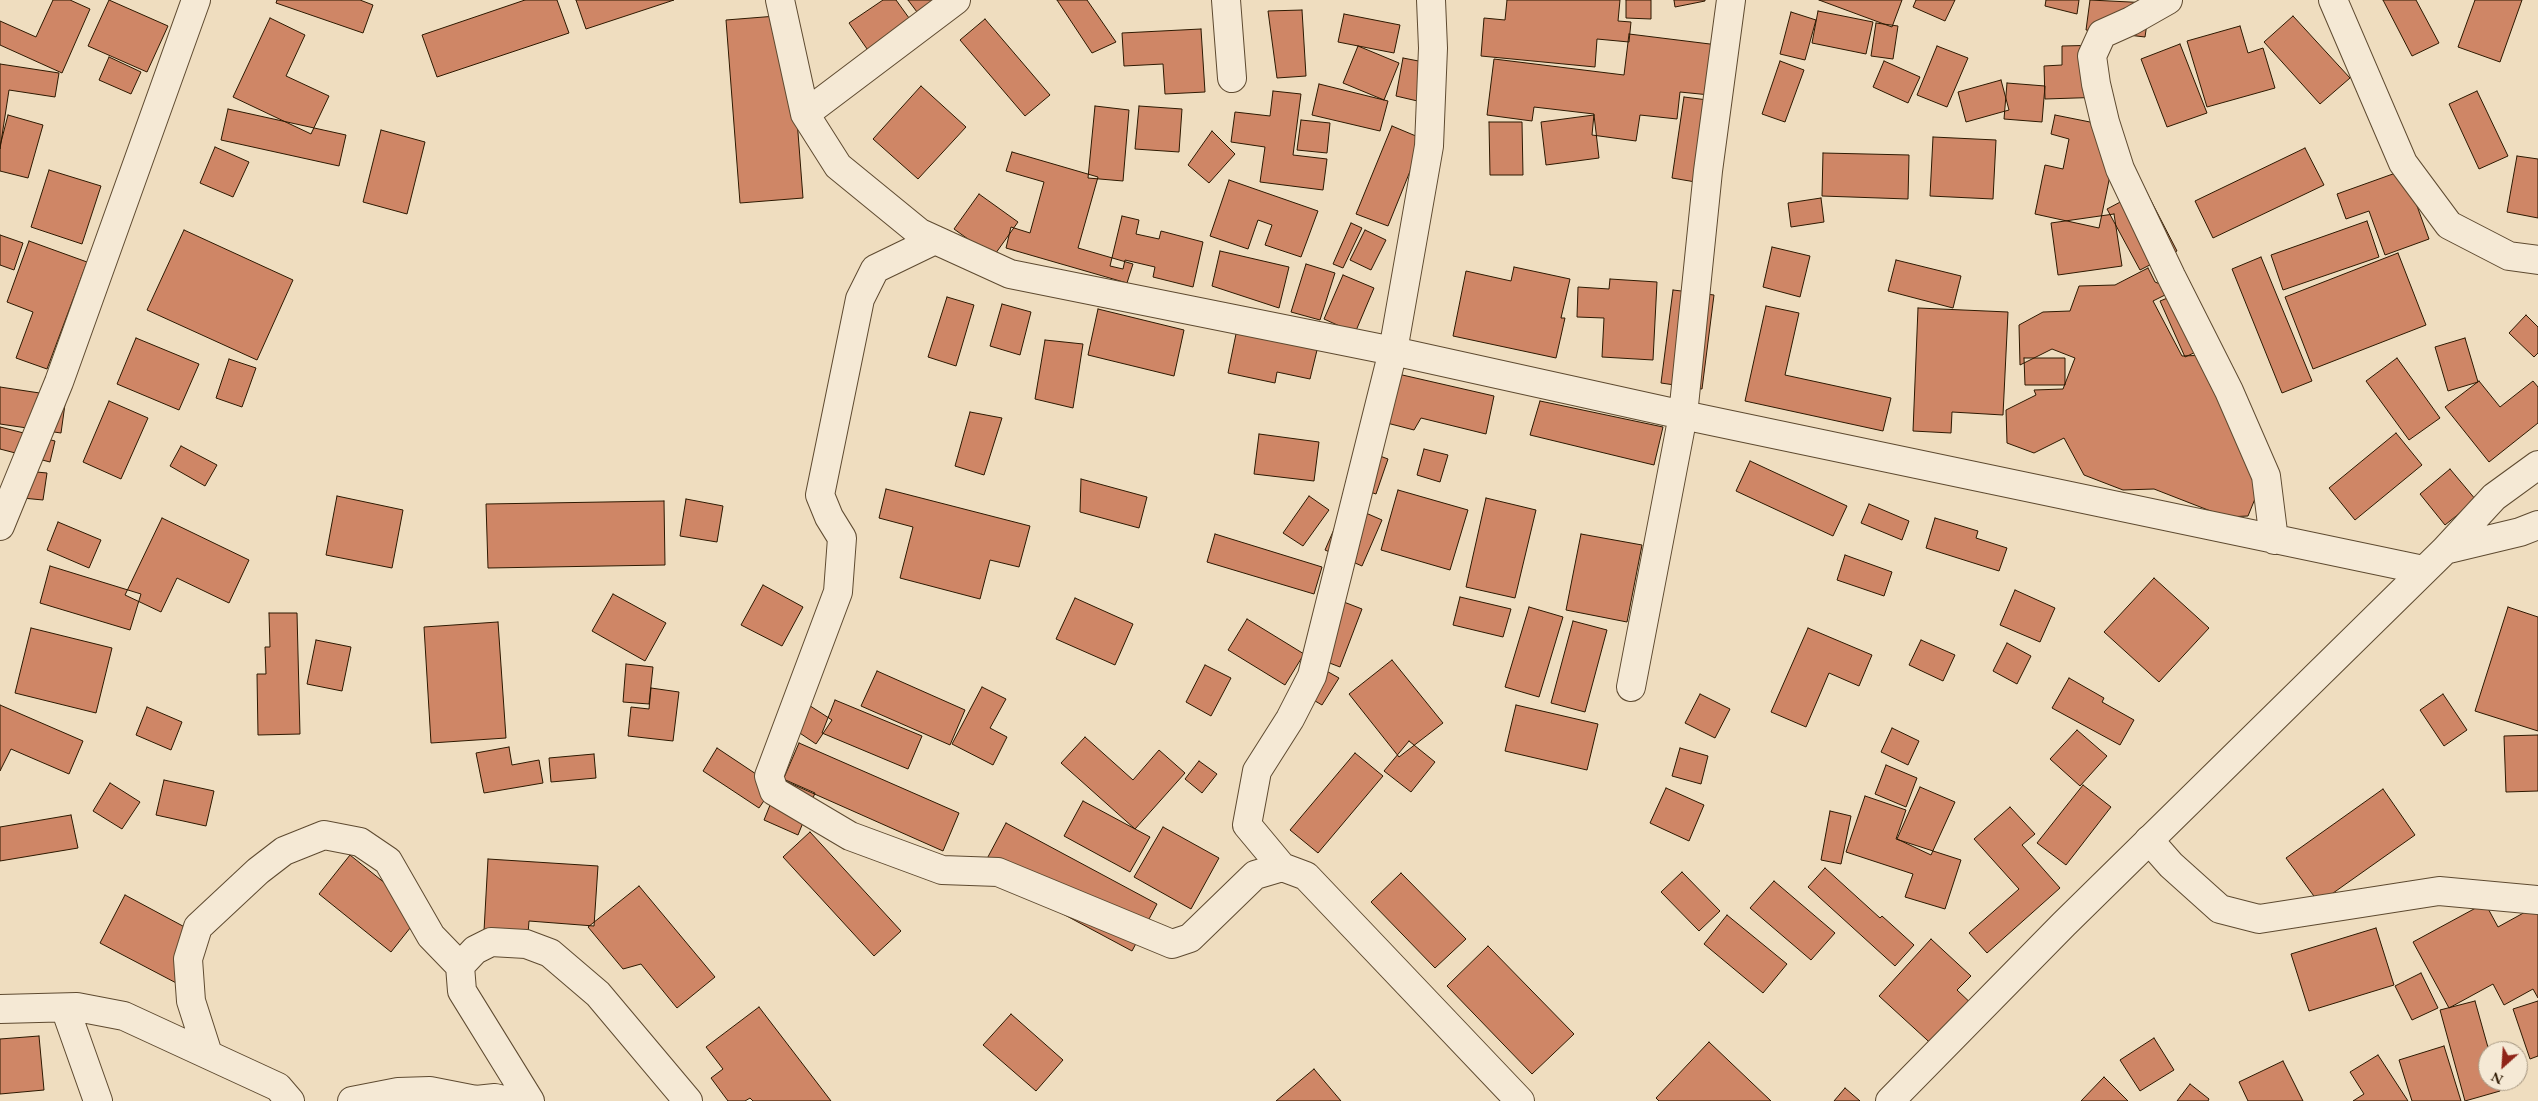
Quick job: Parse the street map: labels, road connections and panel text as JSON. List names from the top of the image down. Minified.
{"north":"bottom left"}
